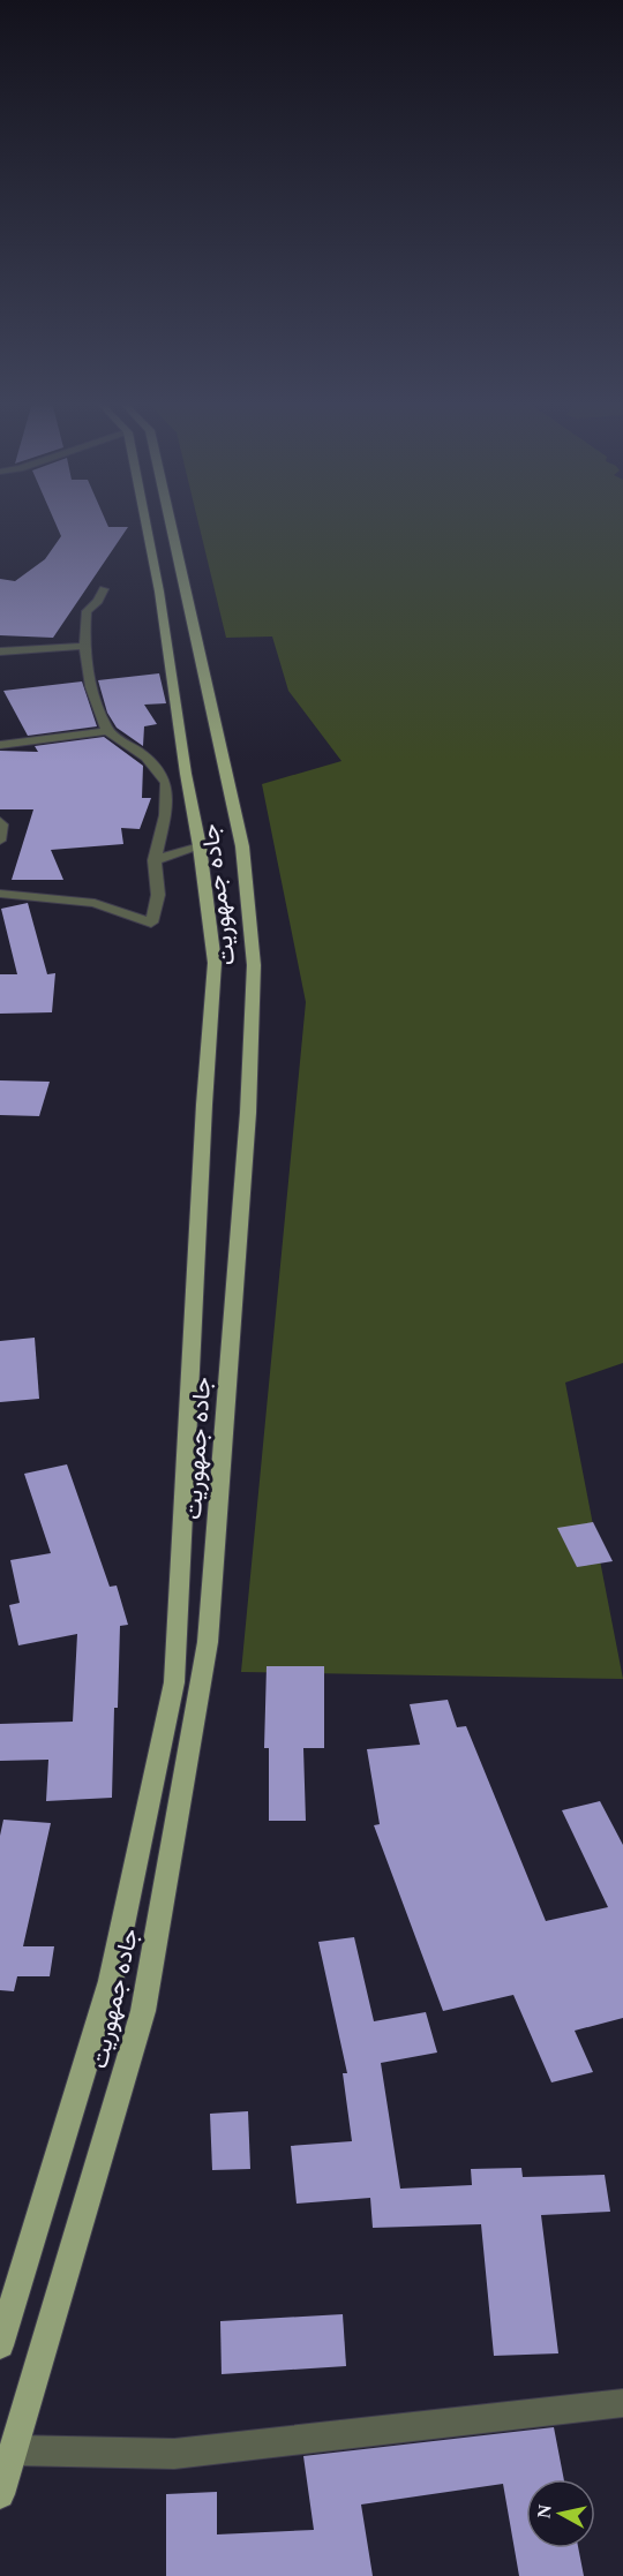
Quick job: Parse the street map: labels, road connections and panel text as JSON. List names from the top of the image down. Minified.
{"streets":{"main road":["جاده جمهوریت"]},"north":"left"}
